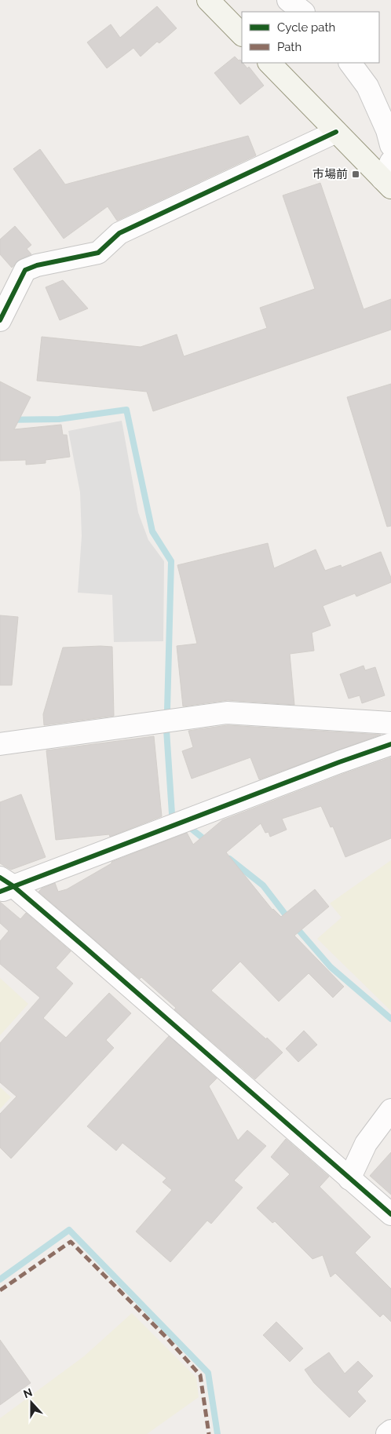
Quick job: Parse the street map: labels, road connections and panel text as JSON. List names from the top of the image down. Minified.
{"places":{"transit":["市場前"]},"legend":["Cycle path","Path"],"north":"top"}
